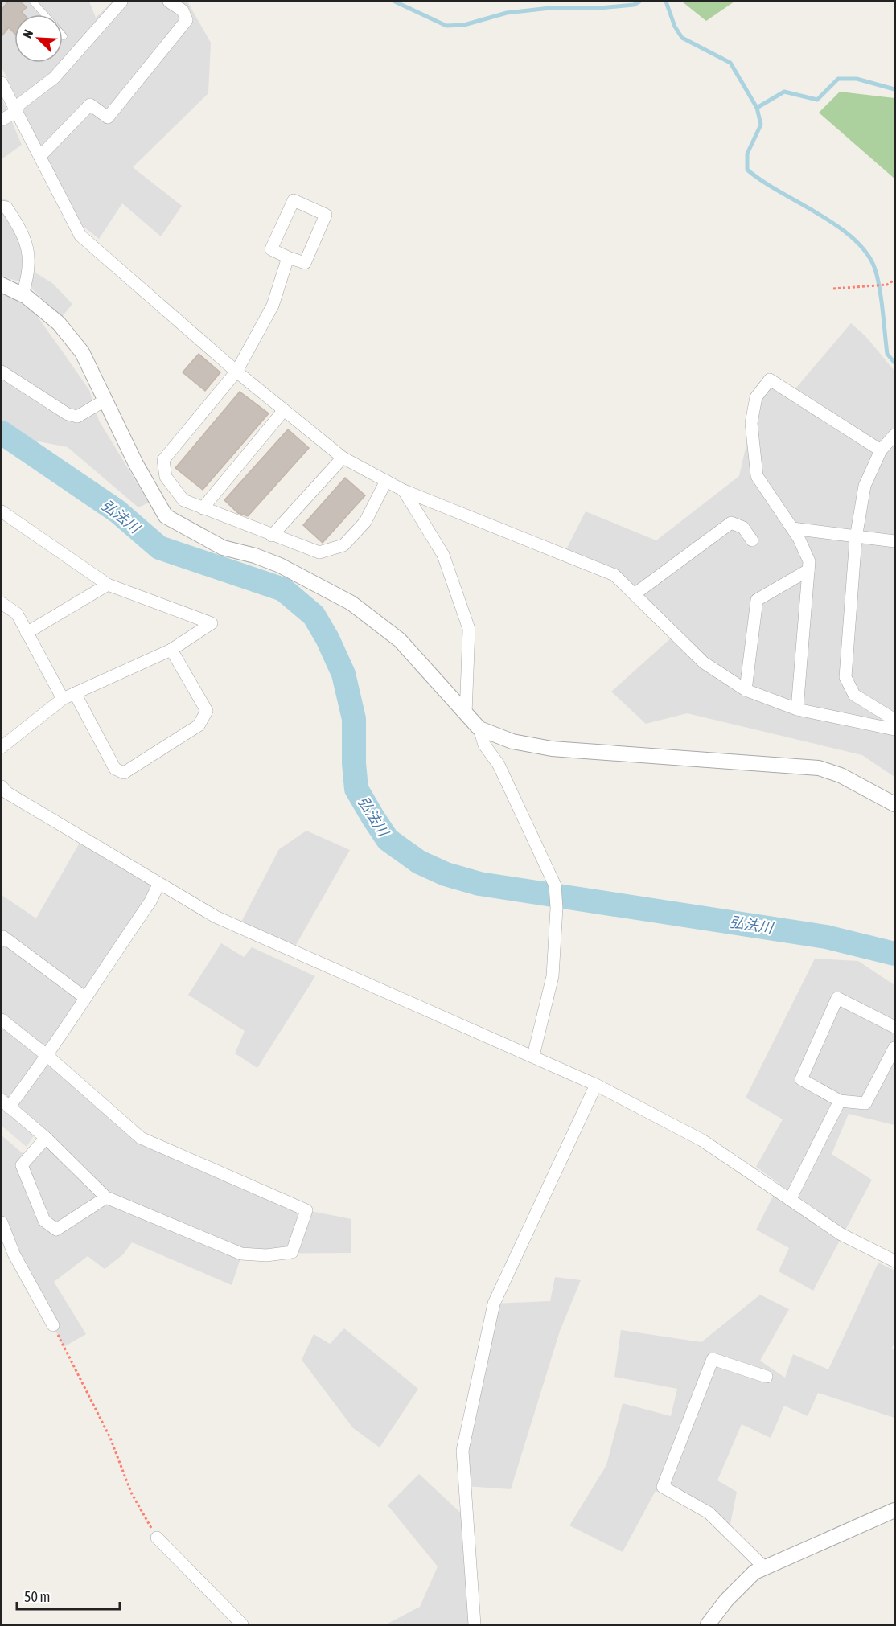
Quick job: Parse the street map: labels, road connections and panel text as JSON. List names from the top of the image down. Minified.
{"water":["弘法川"],"scale_bar":"50 m","north":"top left"}
